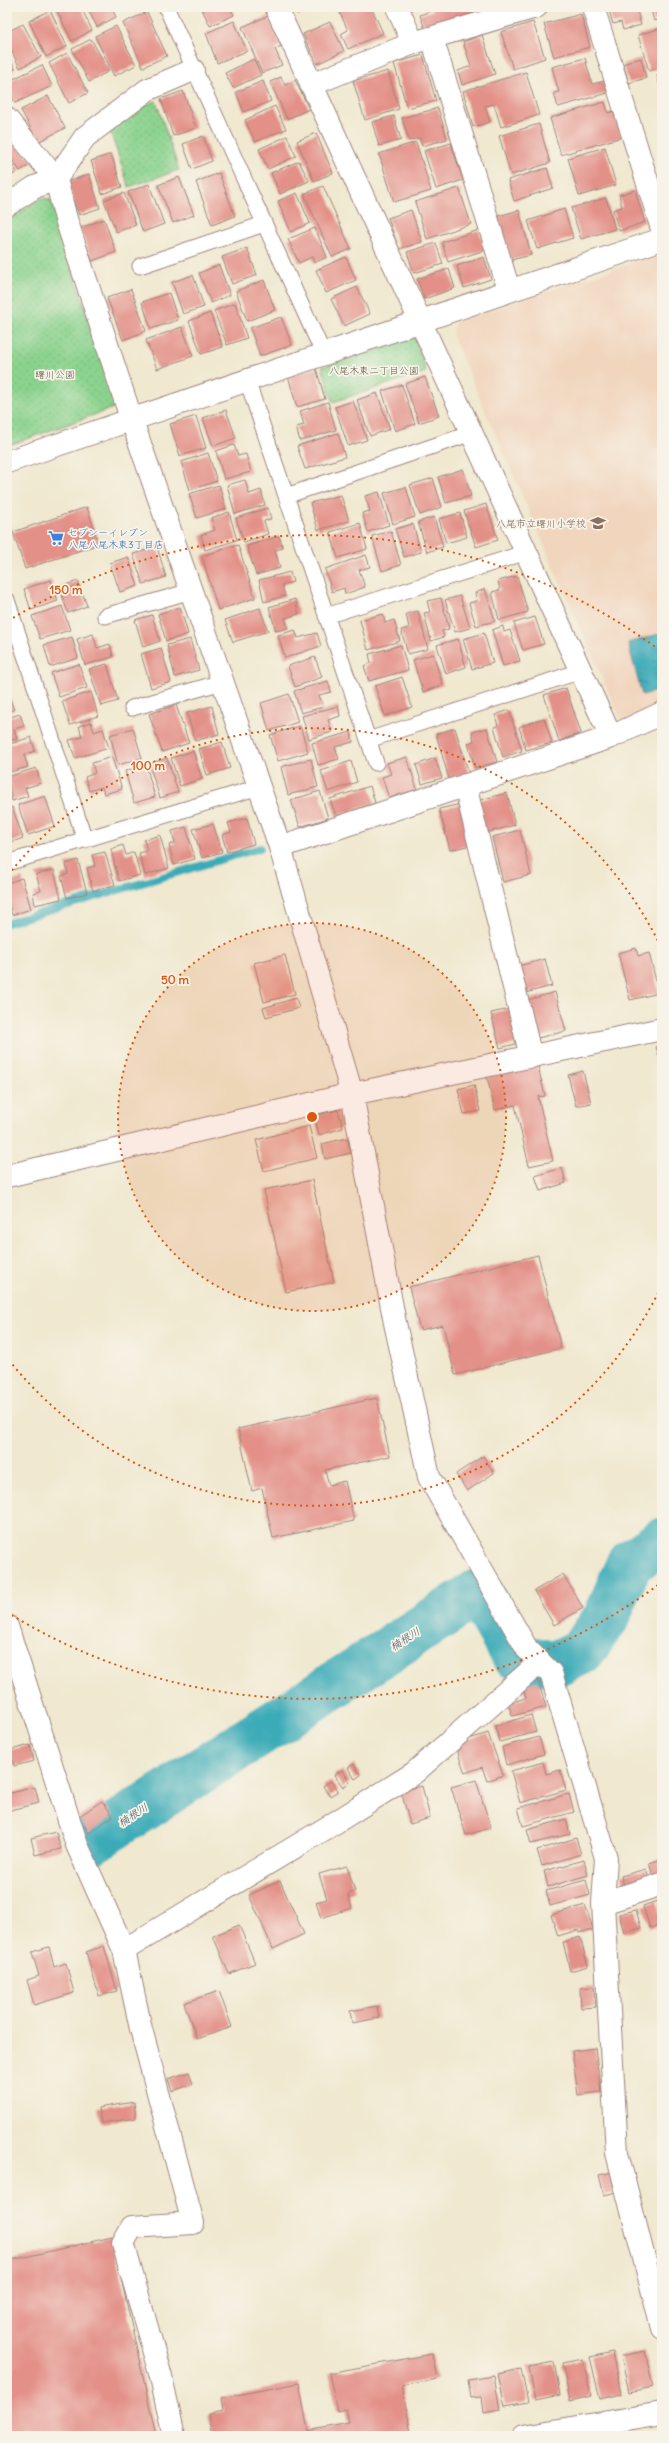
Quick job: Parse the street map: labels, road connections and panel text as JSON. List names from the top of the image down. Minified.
{"water":["楠根川"],"parks":["八尾木東二丁目公園","曙川公園"],"places":{"school or university":["八尾市立曙川小学校"],"supermarket":["セブンーイレブン 八尾八尾木東3丁目店"]},"rings":["150 m","100 m","50 m"]}
